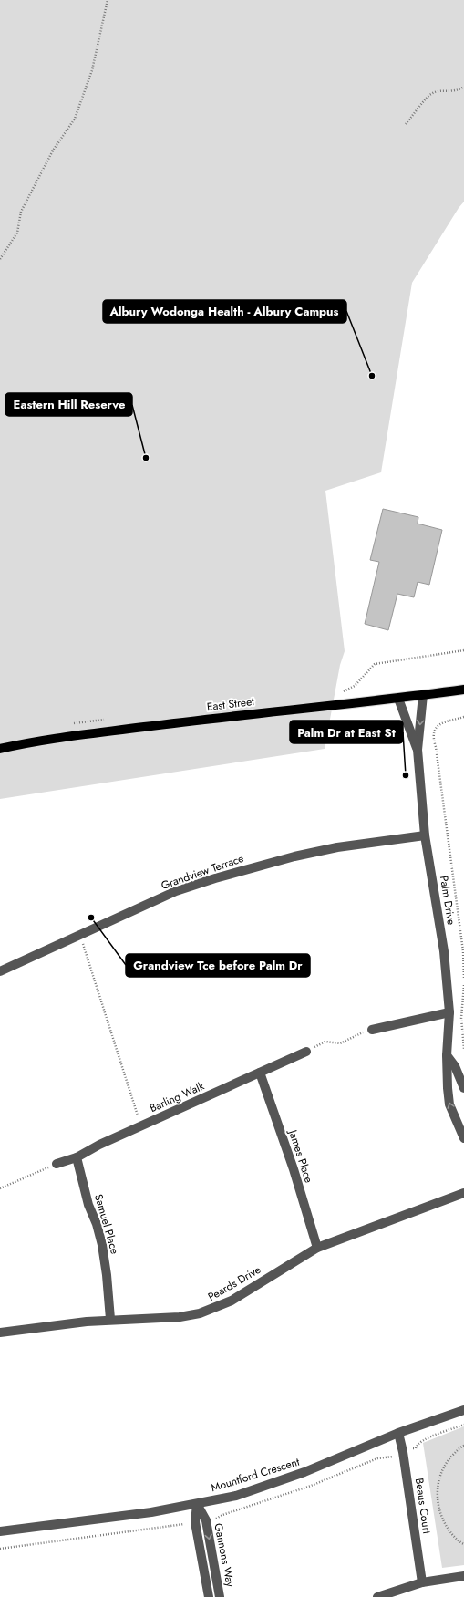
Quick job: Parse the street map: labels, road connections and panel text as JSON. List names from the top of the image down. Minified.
{"streets":{"main road":["East Street"],"street":["Grandview Terrace","Palm Drive","Barling Walk","James Place","Samuel Place","Peards Drive","Mountford Crescent","Beaus Court","Gannons Way"]},"crossings":[["East Street","Palm Drive"],["Grandview Terrace","Palm Drive"],["Barling Walk","James Place"],["Barling Walk","Samuel Place"],["James Place","Peards Drive"],["Samuel Place","Peards Drive"],["Mountford Crescent","Beaus Court"],["Mountford Crescent","Gannons Way"]],"places":["Albury Wodonga Health - Albury Campus","Eastern Hill Reserve","Palm Dr at East St","Grandview Tce before Palm Dr"]}
